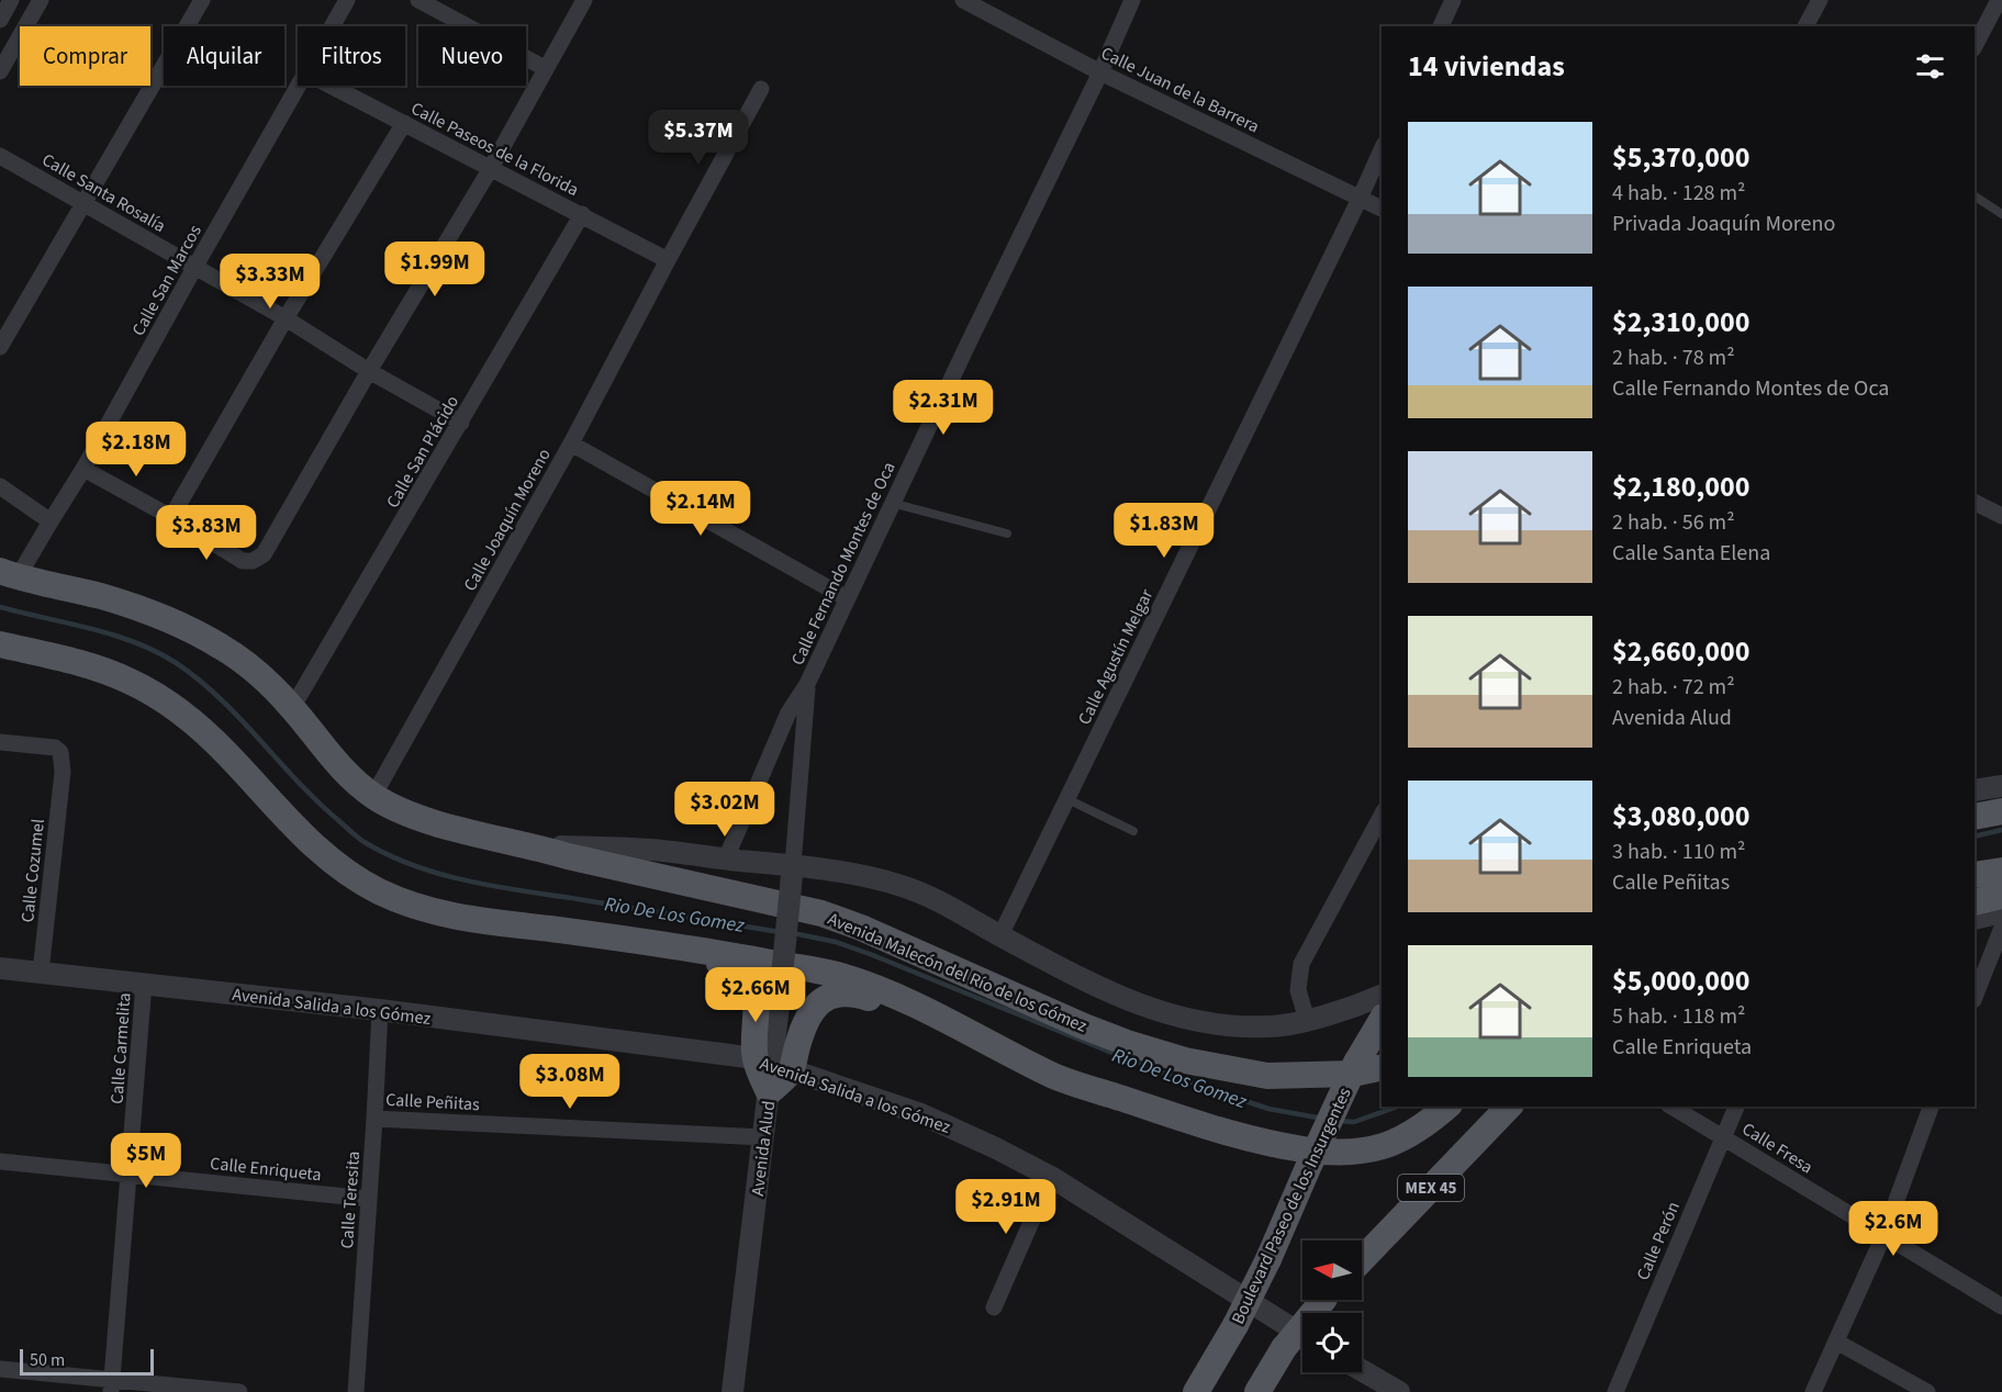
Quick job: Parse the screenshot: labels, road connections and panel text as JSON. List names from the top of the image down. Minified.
{"streets":{"main road":["Avenida Malecón del Río de los Gómez","MEX 45","Boulevard Paseo de los Insurgentes"],"street":["Calle Juan de la Barrera","Calle Paseos de la Florida","Calle Santa Rosalía","Calle San Marcos","Calle San Plácido","Calle Joaquín Moreno","Calle Fernando Montes de Oca","Calle Agustín Melgar","Calle Cozumel","Avenida Salida a los Gómez","Calle Carmelita","Calle Peñitas","Calle Fresa","Avenida Alud","Calle Enriqueta","Calle Teresita","Calle Perón"]},"crossings":[["Calle Juan de la Barrera","Calle Fernando Montes de Oca"],["Calle Juan de la Barrera","Calle Agustín Melgar"],["Calle Paseos de la Florida","Calle San Plácido"],["Calle Paseos de la Florida","Calle Joaquín Moreno"],["Calle Santa Rosalía","Calle San Marcos"],["Calle Santa Rosalía","Calle San Plácido"],["Calle San Marcos","Avenida Malecón del Río de los Gómez"],["Calle San Plácido","Avenida Malecón del Río de los Gómez"],["Calle Joaquín Moreno","Avenida Malecón del Río de los Gómez"],["Calle Fernando Montes de Oca","Avenida Malecón del Río de los Gómez"],["Calle Agustín Melgar","Avenida Malecón del Río de los Gómez"],["Calle Cozumel","Avenida Salida a los Gómez"],["Avenida Salida a los Gómez","Calle Carmelita"],["Avenida Salida a los Gómez","Calle Teresita"],["Calle Carmelita","Calle Enriqueta"],["Calle Peñitas","Avenida Alud"],["Calle Peñitas","Calle Teresita"],["Calle Fresa","Calle Perón"],["Calle Enriqueta","Calle Teresita"]],"water":["Rio De Los Gomez"],"scale_bar":"50 m","north":"left","page":{"chip":["Comprar","Alquilar","Filtros","Nuevo"],"heading":"14 viviendas","list":[{"name":"$5,370,000","note":"4 hab. · 128 m² · Privada Joaquín Moreno"},{"name":"$2,310,000","note":"2 hab. · 78 m² · Calle Fernando Montes de Oca"},{"name":"$2,180,000","note":"2 hab. · 56 m² · Calle Santa Elena"},{"name":"$2,660,000","note":"2 hab. · 72 m² · Avenida Alud"},{"name":"$3,080,000","note":"3 hab. · 110 m² · Calle Peñitas"},{"name":"$5,000,000","note":"5 hab. · 118 m² · Calle Enriqueta"}],"price":["$5.37M","$1.99M","$3.33M","$2.31M","$2.18M","$2.14M","$1.83M","$3.83M","$3.02M","$2.66M","$3.08M","$5M","$2.91M","$2.6M"],"scale":"50 m"}}
